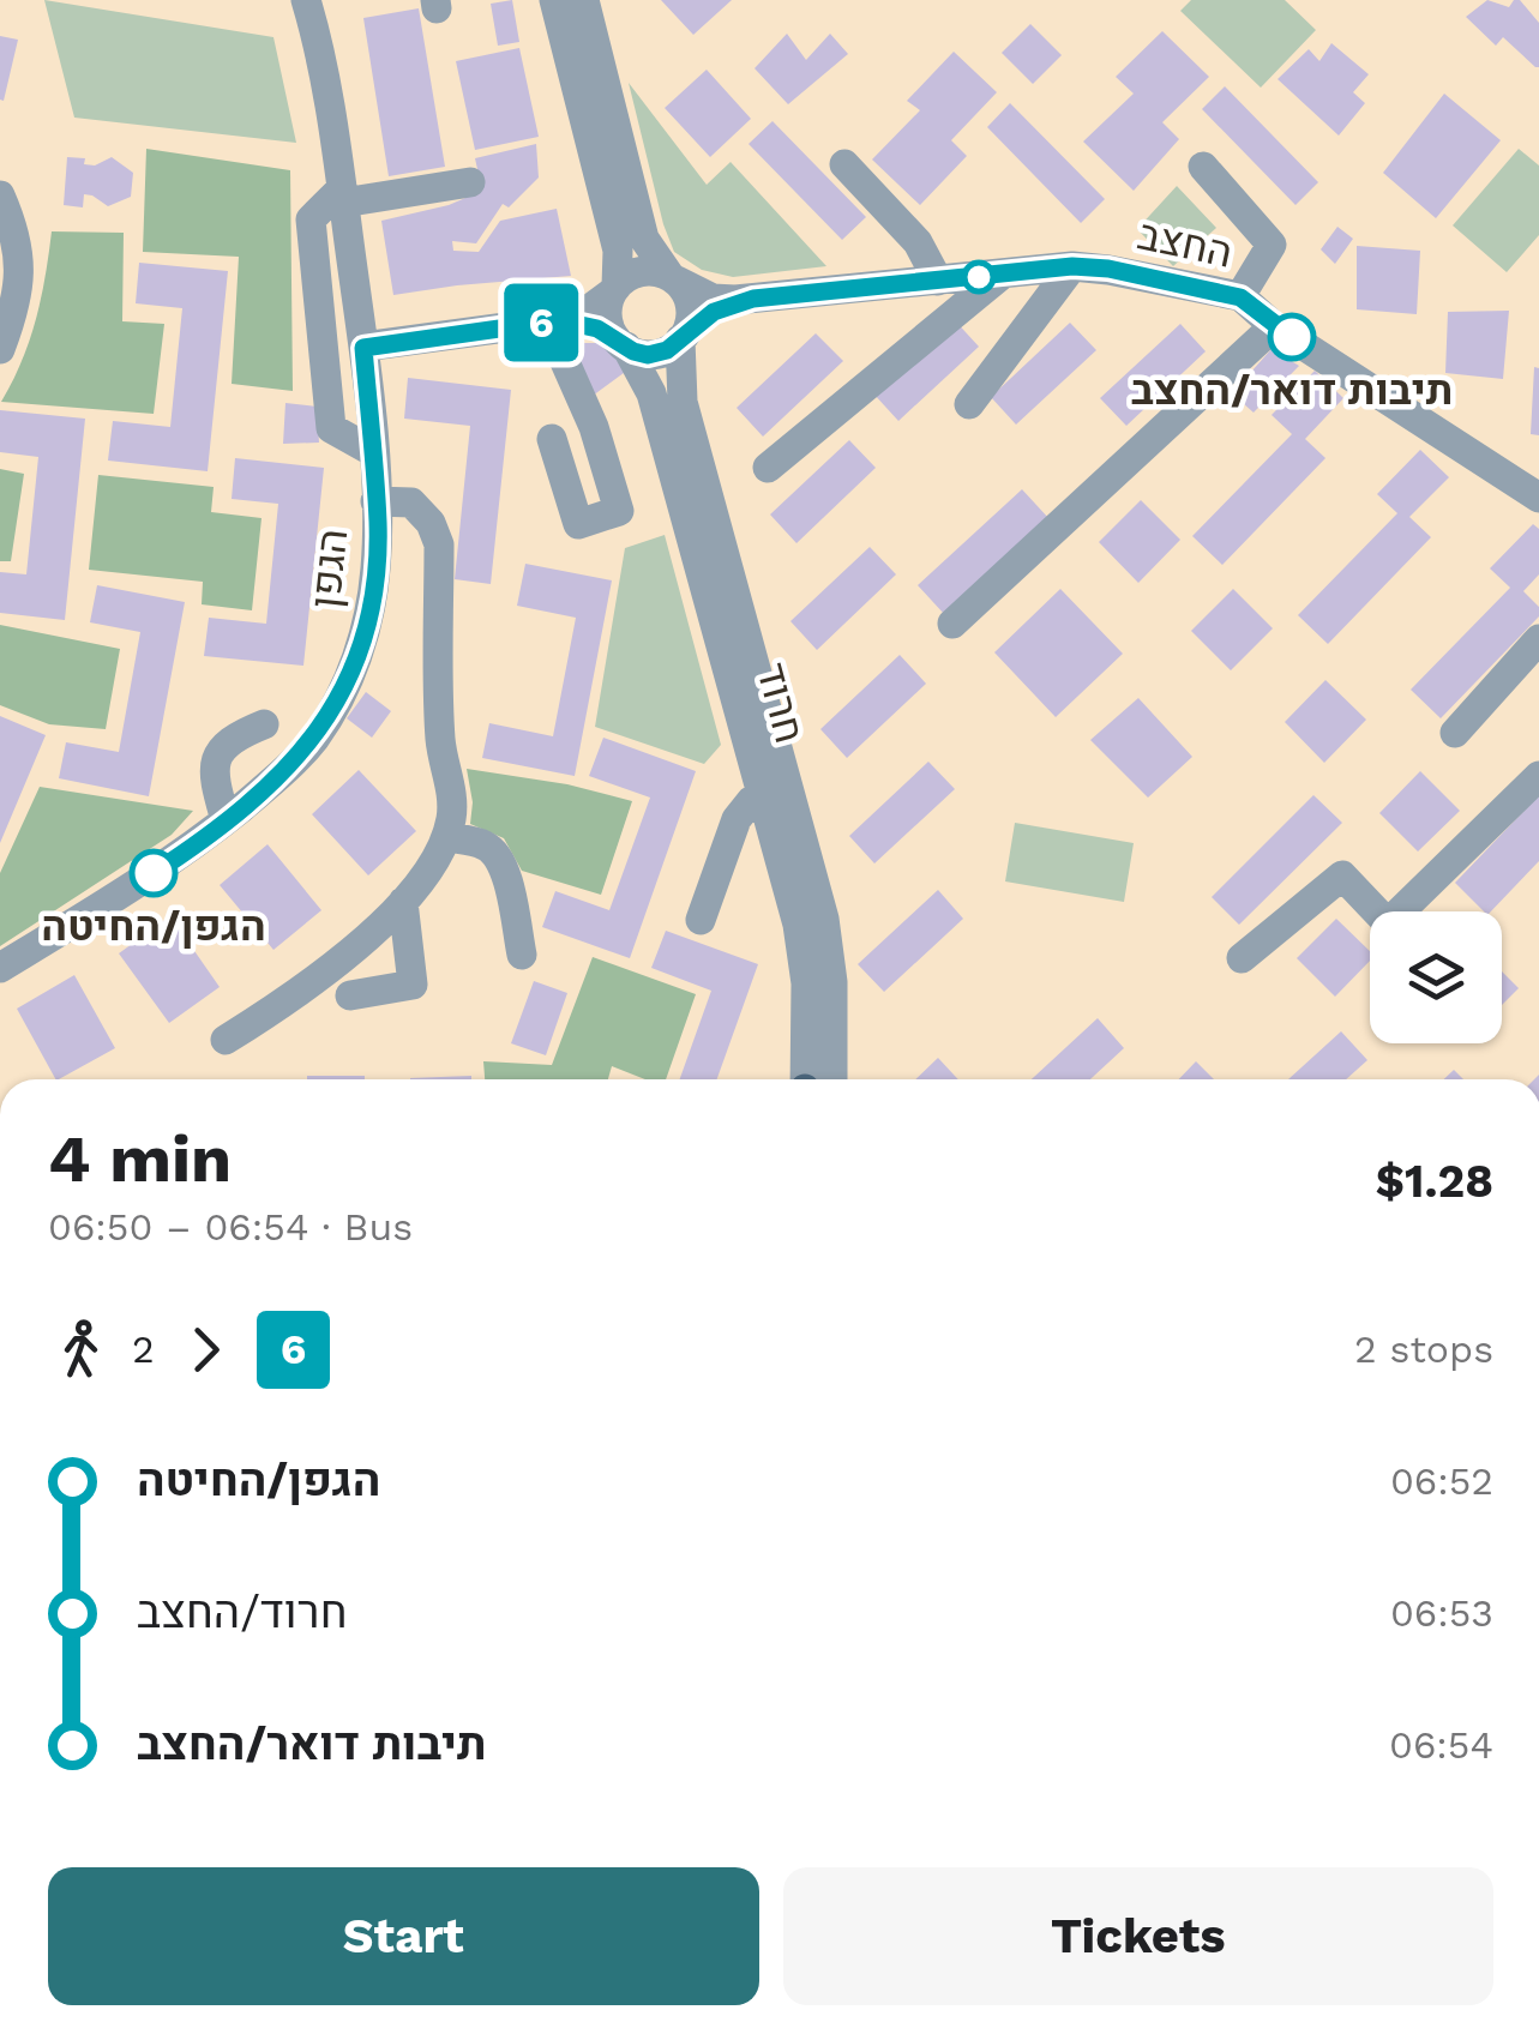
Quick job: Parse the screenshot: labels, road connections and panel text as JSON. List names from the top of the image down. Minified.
{"streets":{"street":["החצב","הגפן","חרוד"]},"crossings":[["החצב","חרוד"]],"places":["תיבות דואר/החצב","הגפן/החיטה"],"lines":["bus line 6"],"page":{"on_map":"6","heading":["4 min","06:50 – 06:54 · Bus","$1.28"],"legs":["2","6","2 stops"],"list":[{"name":"הגפן/החיטה","value":"06:52"},{"name":"חרוד/החצב","value":"06:53"},{"name":"תיבות דואר/החצב","value":"06:54"}],"buttons":["Start","Tickets"]}}
